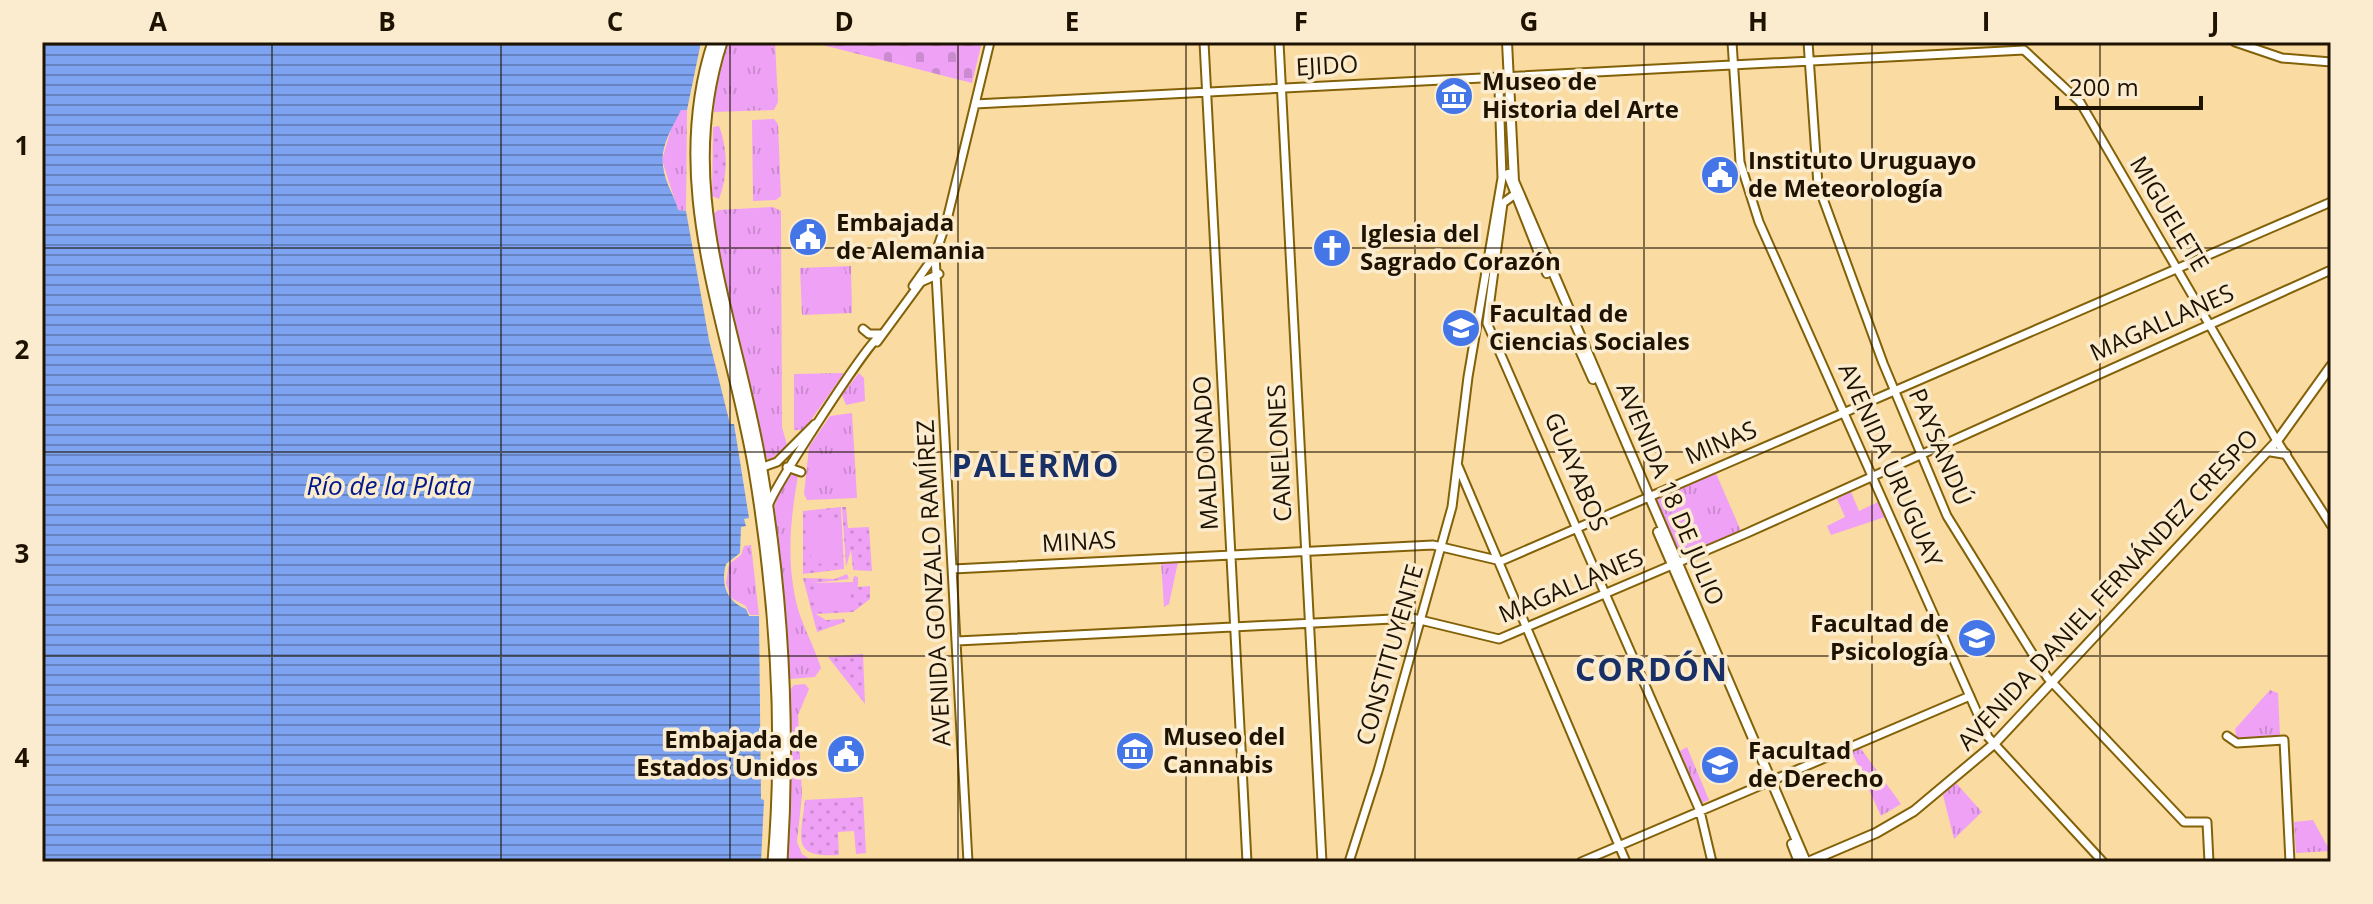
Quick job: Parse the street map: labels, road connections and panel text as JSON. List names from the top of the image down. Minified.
{"streets":{"main road":["AVENIDA 18 DE JULIO","AVENIDA DANIEL FERNÁNDEZ CRESPO"],"street":["EJIDO","MIGUELETE","MAGALLANES","MINAS","PAYSANDÚ","MALDONADO","CANELONES","AVENIDA URUGUAY","GUAYABOS","AVENIDA GONZALO RAMÍREZ","CONSTITUYENTE"]},"crossings":[["EJIDO","MIGUELETE"],["EJIDO","PAYSANDÚ"],["EJIDO","MALDONADO"],["EJIDO","CANELONES"],["EJIDO","AVENIDA URUGUAY"],["EJIDO","AVENIDA 18 DE JULIO"],["EJIDO","AVENIDA GONZALO RAMÍREZ"],["MIGUELETE","MAGALLANES"],["MIGUELETE","MINAS"],["MIGUELETE","AVENIDA DANIEL FERNÁNDEZ CRESPO"],["MAGALLANES","PAYSANDÚ"],["MAGALLANES","MALDONADO"],["MAGALLANES","CANELONES"],["MAGALLANES","AVENIDA URUGUAY"],["MAGALLANES","GUAYABOS"],["MAGALLANES","AVENIDA 18 DE JULIO"],["MAGALLANES","AVENIDA GONZALO RAMÍREZ"],["MAGALLANES","CONSTITUYENTE"],["MINAS","PAYSANDÚ"],["MINAS","MALDONADO"],["MINAS","CANELONES"],["MINAS","AVENIDA URUGUAY"],["MINAS","GUAYABOS"],["MINAS","AVENIDA 18 DE JULIO"],["MINAS","AVENIDA GONZALO RAMÍREZ"],["MINAS","CONSTITUYENTE"],["PAYSANDÚ","AVENIDA DANIEL FERNÁNDEZ CRESPO"],["AVENIDA URUGUAY","AVENIDA DANIEL FERNÁNDEZ CRESPO"],["GUAYABOS","AVENIDA 18 DE JULIO"],["AVENIDA 18 DE JULIO","AVENIDA DANIEL FERNÁNDEZ CRESPO"]],"districts":["PALERMO","CORDÓN"],"water":["Río de la Plata"],"places":{"museum":["Museo de Historia del Arte","Museo del Cannabis"],"public building":["Instituto Uruguayo de Meteorología","Embajada de Alemania","Embajada de Estados Unidos"],"church":["Iglesia del Sagrado Corazón"],"school or university":["Facultad de Ciencias Sociales","Facultad de Psicología","Facultad de Derecho"]},"scale_bar":"200 m","grid":{"columns":["A","B","C","D","E","F","G","H","I","J"],"rows":["1","2","3","4"]}}
